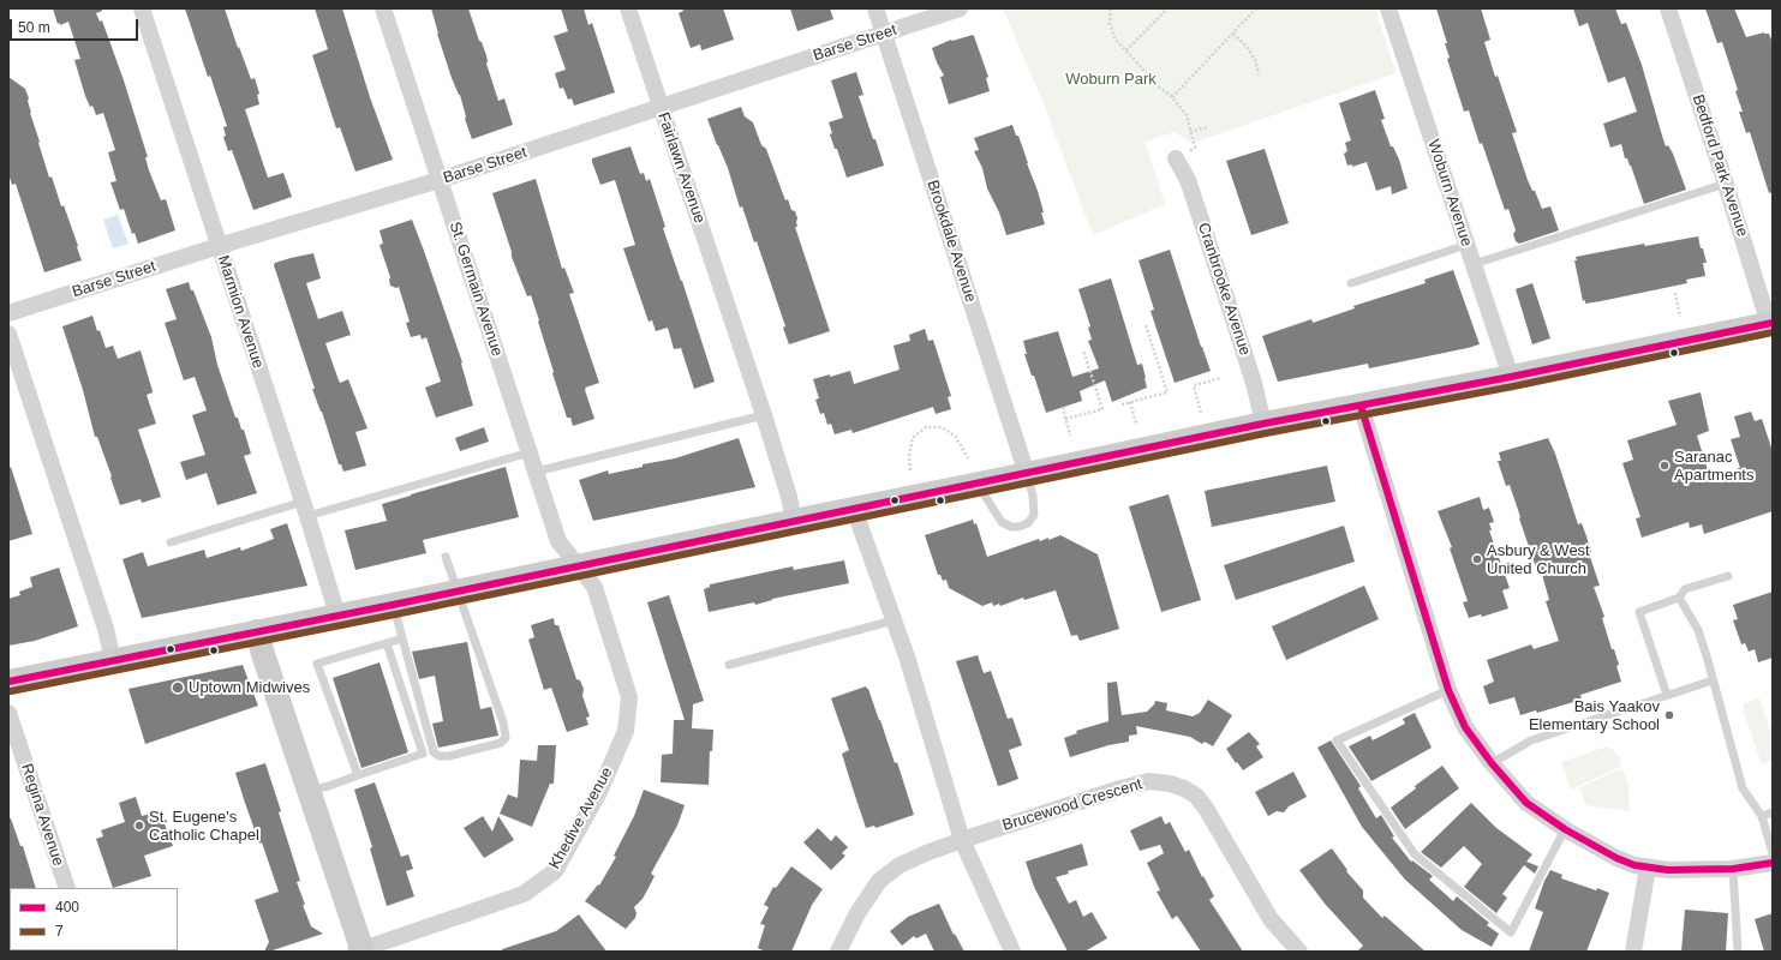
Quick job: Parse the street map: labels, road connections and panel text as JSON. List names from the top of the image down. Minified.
{"streets":{"street":["Barse Street","Bedford Park Avenue","Fairlawn Avenue","Woburn Avenue","Brookdale Avenue","St. Germain Avenue","Cranbrooke Avenue","Marmion Avenue","Brucewood Crescent","Regina Avenue","Khedive Avenue"]},"crossings":[["Barse Street","Fairlawn Avenue"],["Barse Street","Brookdale Avenue"],["Barse Street","St. Germain Avenue"],["Barse Street","Marmion Avenue"],["St. Germain Avenue","Khedive Avenue"]],"parks":["Woburn Park"],"places":["Saranac Apartments","Asbury & West United Church","Uptown Midwives","Bais Yaakov Elementary School","St. Eugene's Catholic Chapel"],"lines":["transit line 400","transit line 7"],"legend":["400","7"],"scale_bar":"50 m"}
